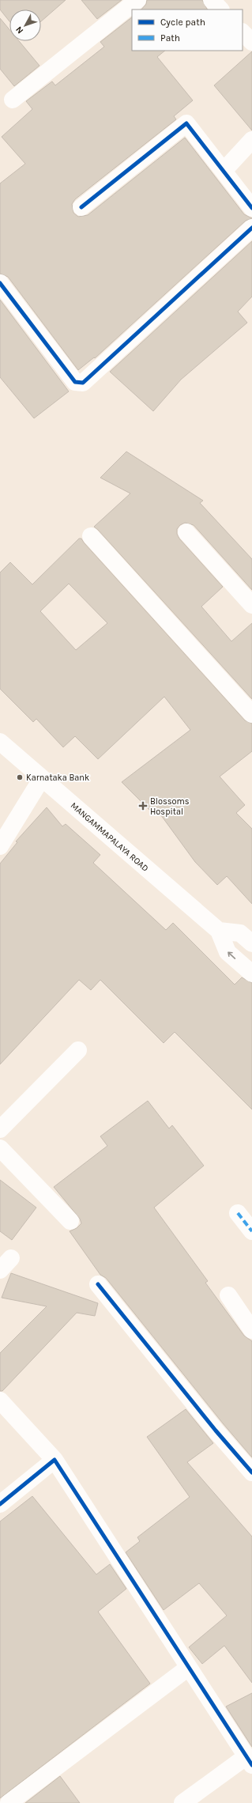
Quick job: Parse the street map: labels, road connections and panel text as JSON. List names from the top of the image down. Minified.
{"streets":{"street":["MANGAMMAPALAYA ROAD"]},"places":{"other":["Karnataka Bank"],"health":["Blossoms Hospital"]},"legend":["Cycle path","Path"],"north":"bottom left"}
